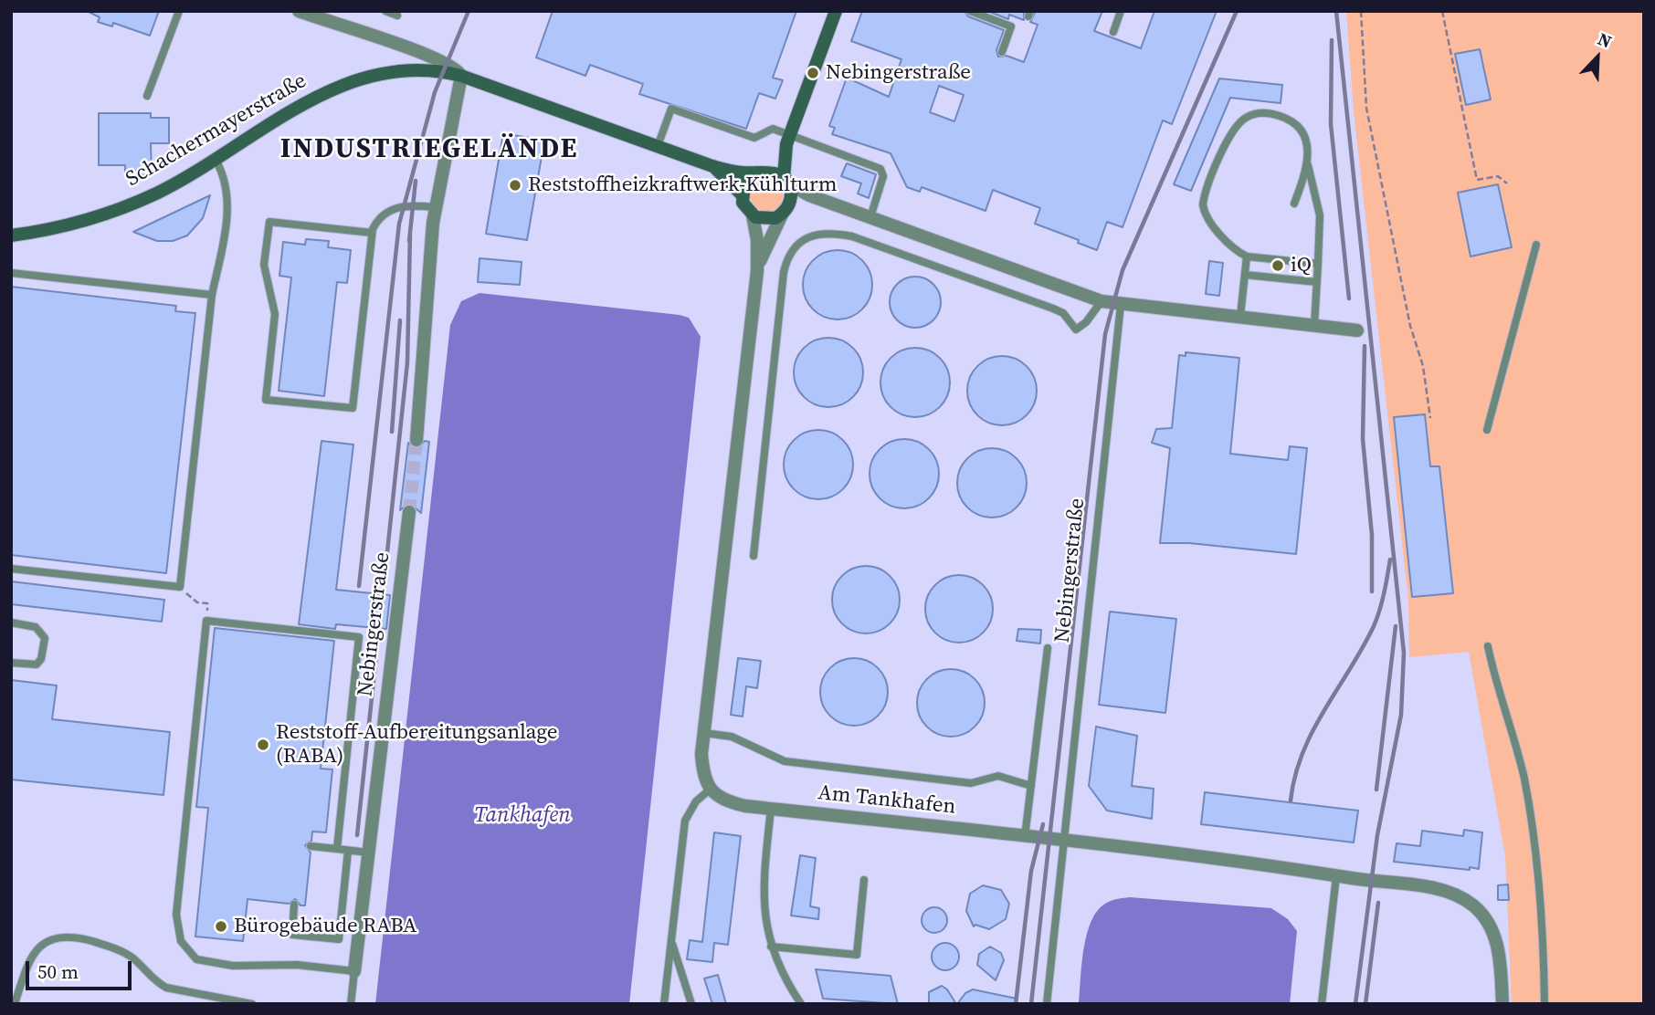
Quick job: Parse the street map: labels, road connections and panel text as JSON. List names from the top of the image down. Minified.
{"streets":{"street":["Schachermayerstraße","Nebingerstraße","Am Tankhafen"]},"crossings":[["Nebingerstraße","Am Tankhafen"]],"districts":["INDUSTRIEGELÄNDE"],"water":["Tankhafen"],"places":["Nebingerstraße","Reststoffheizkraftwerk-Kühlturm","iQ","Reststoff-Aufbereitungsanlage (RABA)","Bürogebäude RABA"],"scale_bar":"50 m","north":"top right"}
